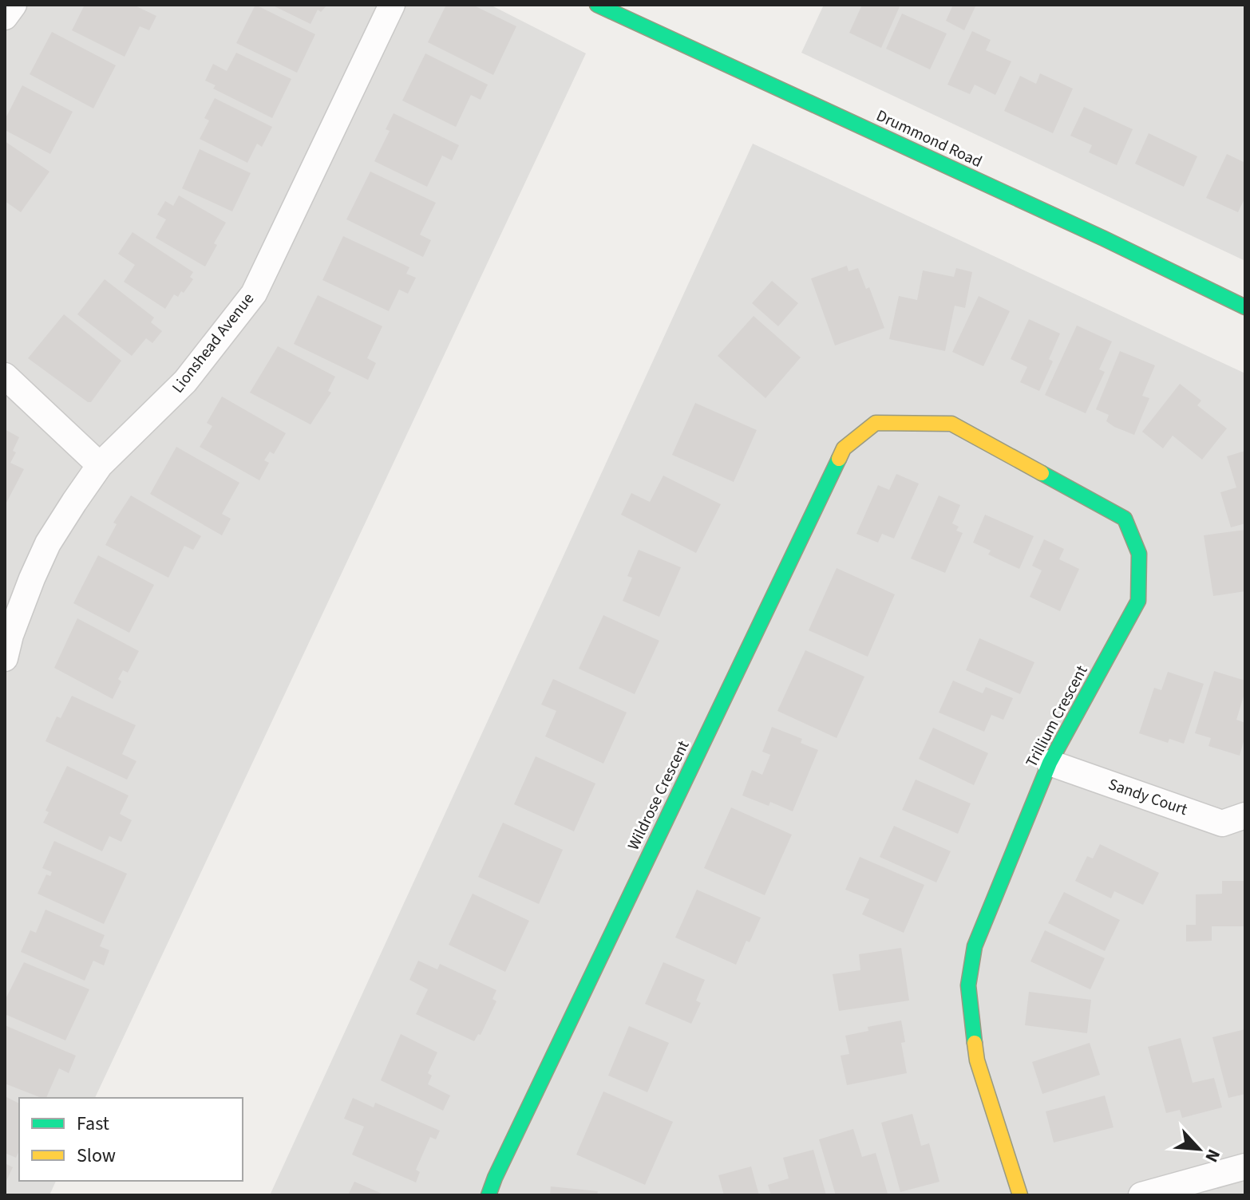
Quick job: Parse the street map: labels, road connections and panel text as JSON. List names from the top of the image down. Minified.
{"streets":{"street":["Drummond Road","Lionshead Avenue","Trillium Crescent","Wildrose Crescent","Sandy Court"]},"crossings":[["Trillium Crescent","Wildrose Crescent"],["Trillium Crescent","Sandy Court"]],"legend":["Fast","Slow"],"north":"bottom right"}
